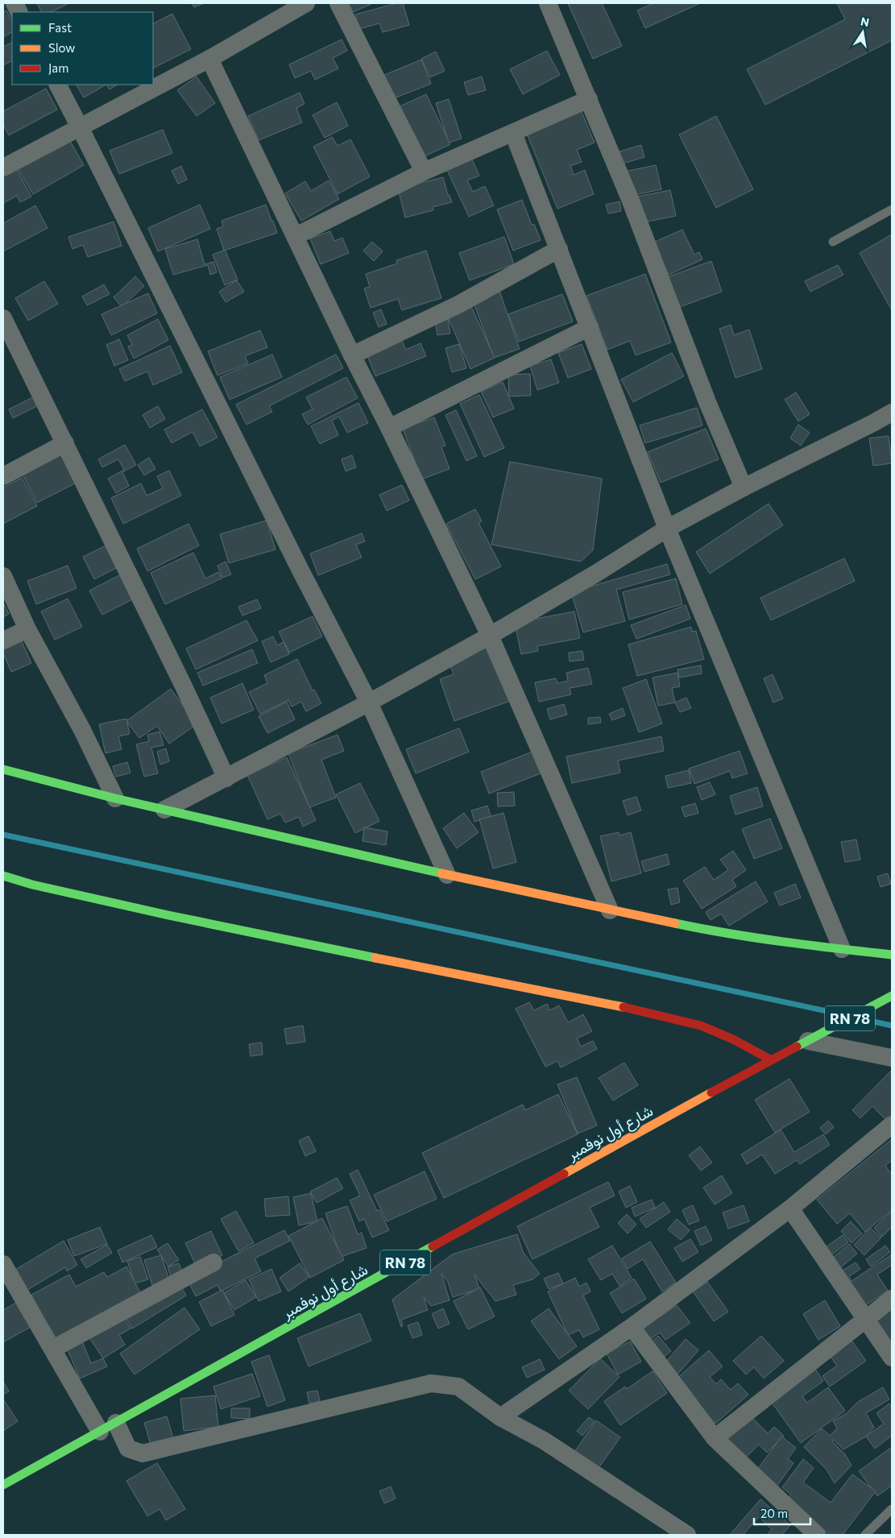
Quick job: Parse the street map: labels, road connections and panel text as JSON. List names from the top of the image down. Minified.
{"streets":{"street":["RN 78","شارع أول نوفمبر"]},"crossings":[["RN 78","شارع أول نوفمبر"]],"legend":["Fast","Slow","Jam"],"scale_bar":"20 m","north":"top"}
